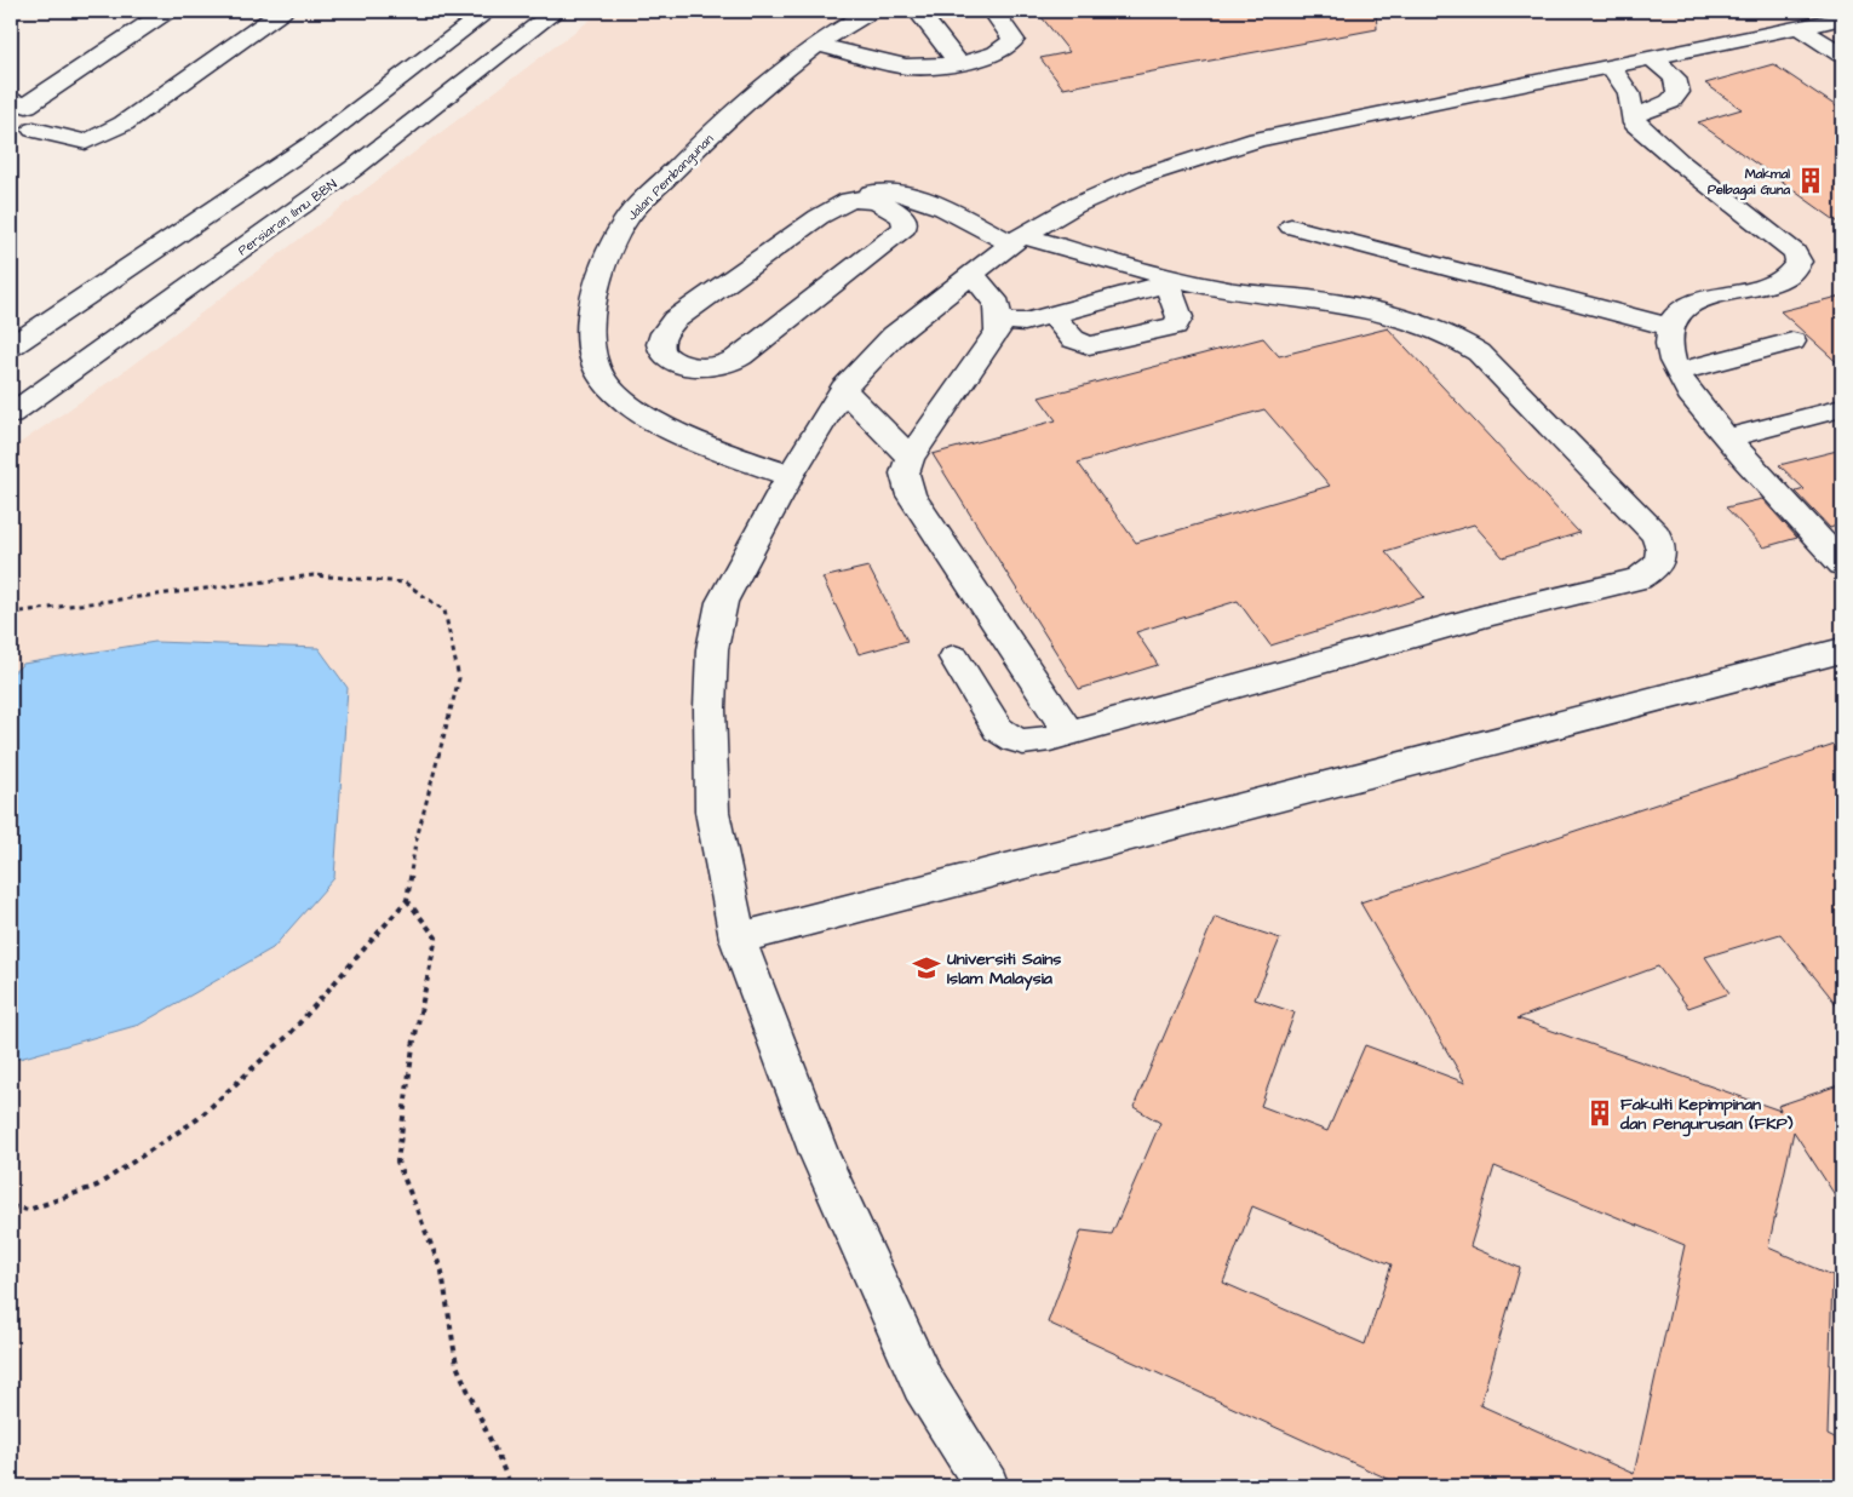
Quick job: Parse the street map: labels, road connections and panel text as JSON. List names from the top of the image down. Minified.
{"streets":{"street":["Jalan Pembangunan","Persiaran Ilmu BBN"]},"places":{"building":["Makmal Pelbagai Guna","Fakulti Kepimpinan dan Pengurusan (FKP)"],"school or university":["Universiti Sains Islam Malaysia"]}}
